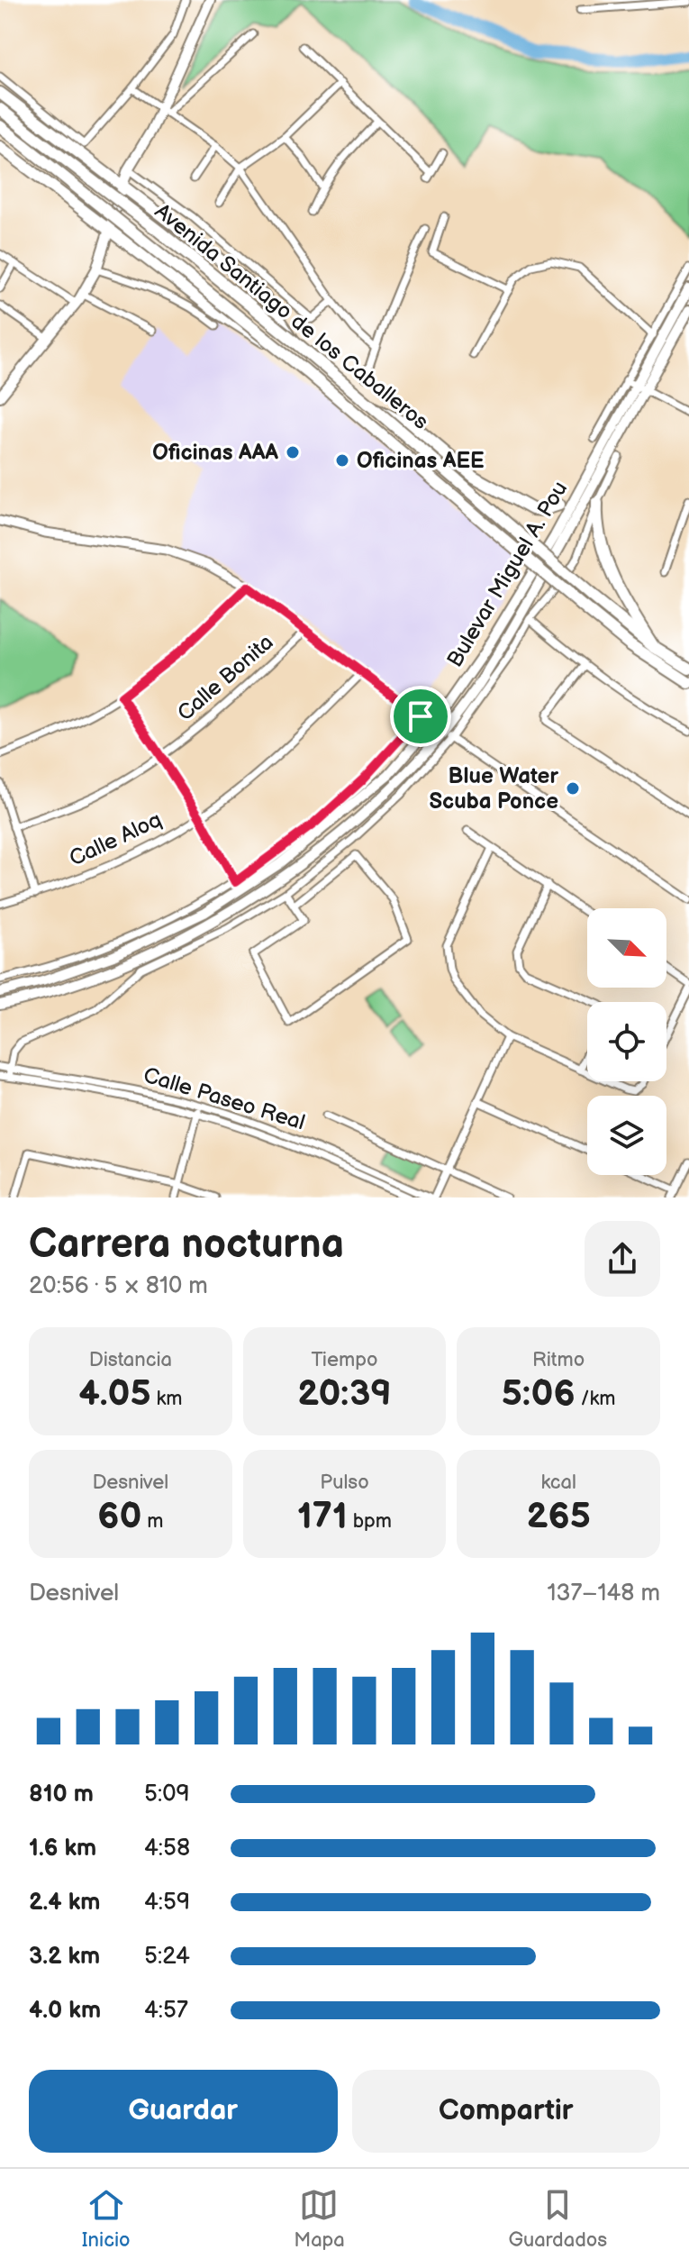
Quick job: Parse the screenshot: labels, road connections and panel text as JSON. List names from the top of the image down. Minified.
{"streets":{"highway":["Avenida Santiago de los Caballeros"],"main road":["Bulevar Miguel A. Pou"],"street":["Calle Bonita","Calle Aloq","Calle Paseo Real"]},"places":["Oficinas AAA","Oficinas AEE","Blue Water Scuba Ponce"],"north":"bottom right","page":{"heading":["Carrera nocturna","20:56 · 5 × 810 m"],"stats":[["Distancia","4.05 km"],["Tiempo","20:39"],["Ritmo","5:06 /km"],["Desnivel","60 m"],["Pulso","171 bpm"],["kcal","265"]],"chart":["Desnivel","137–148 m"],"list":[{"name":"810 m","note":"5:09"},{"name":"1.6 km","note":"4:58"},{"name":"2.4 km","note":"4:59"},{"name":"3.2 km","note":"5:24"},{"name":"4.0 km","note":"4:57"}],"buttons":["Guardar","Compartir"],"tabs":["Inicio","Mapa","Guardados"]}}
